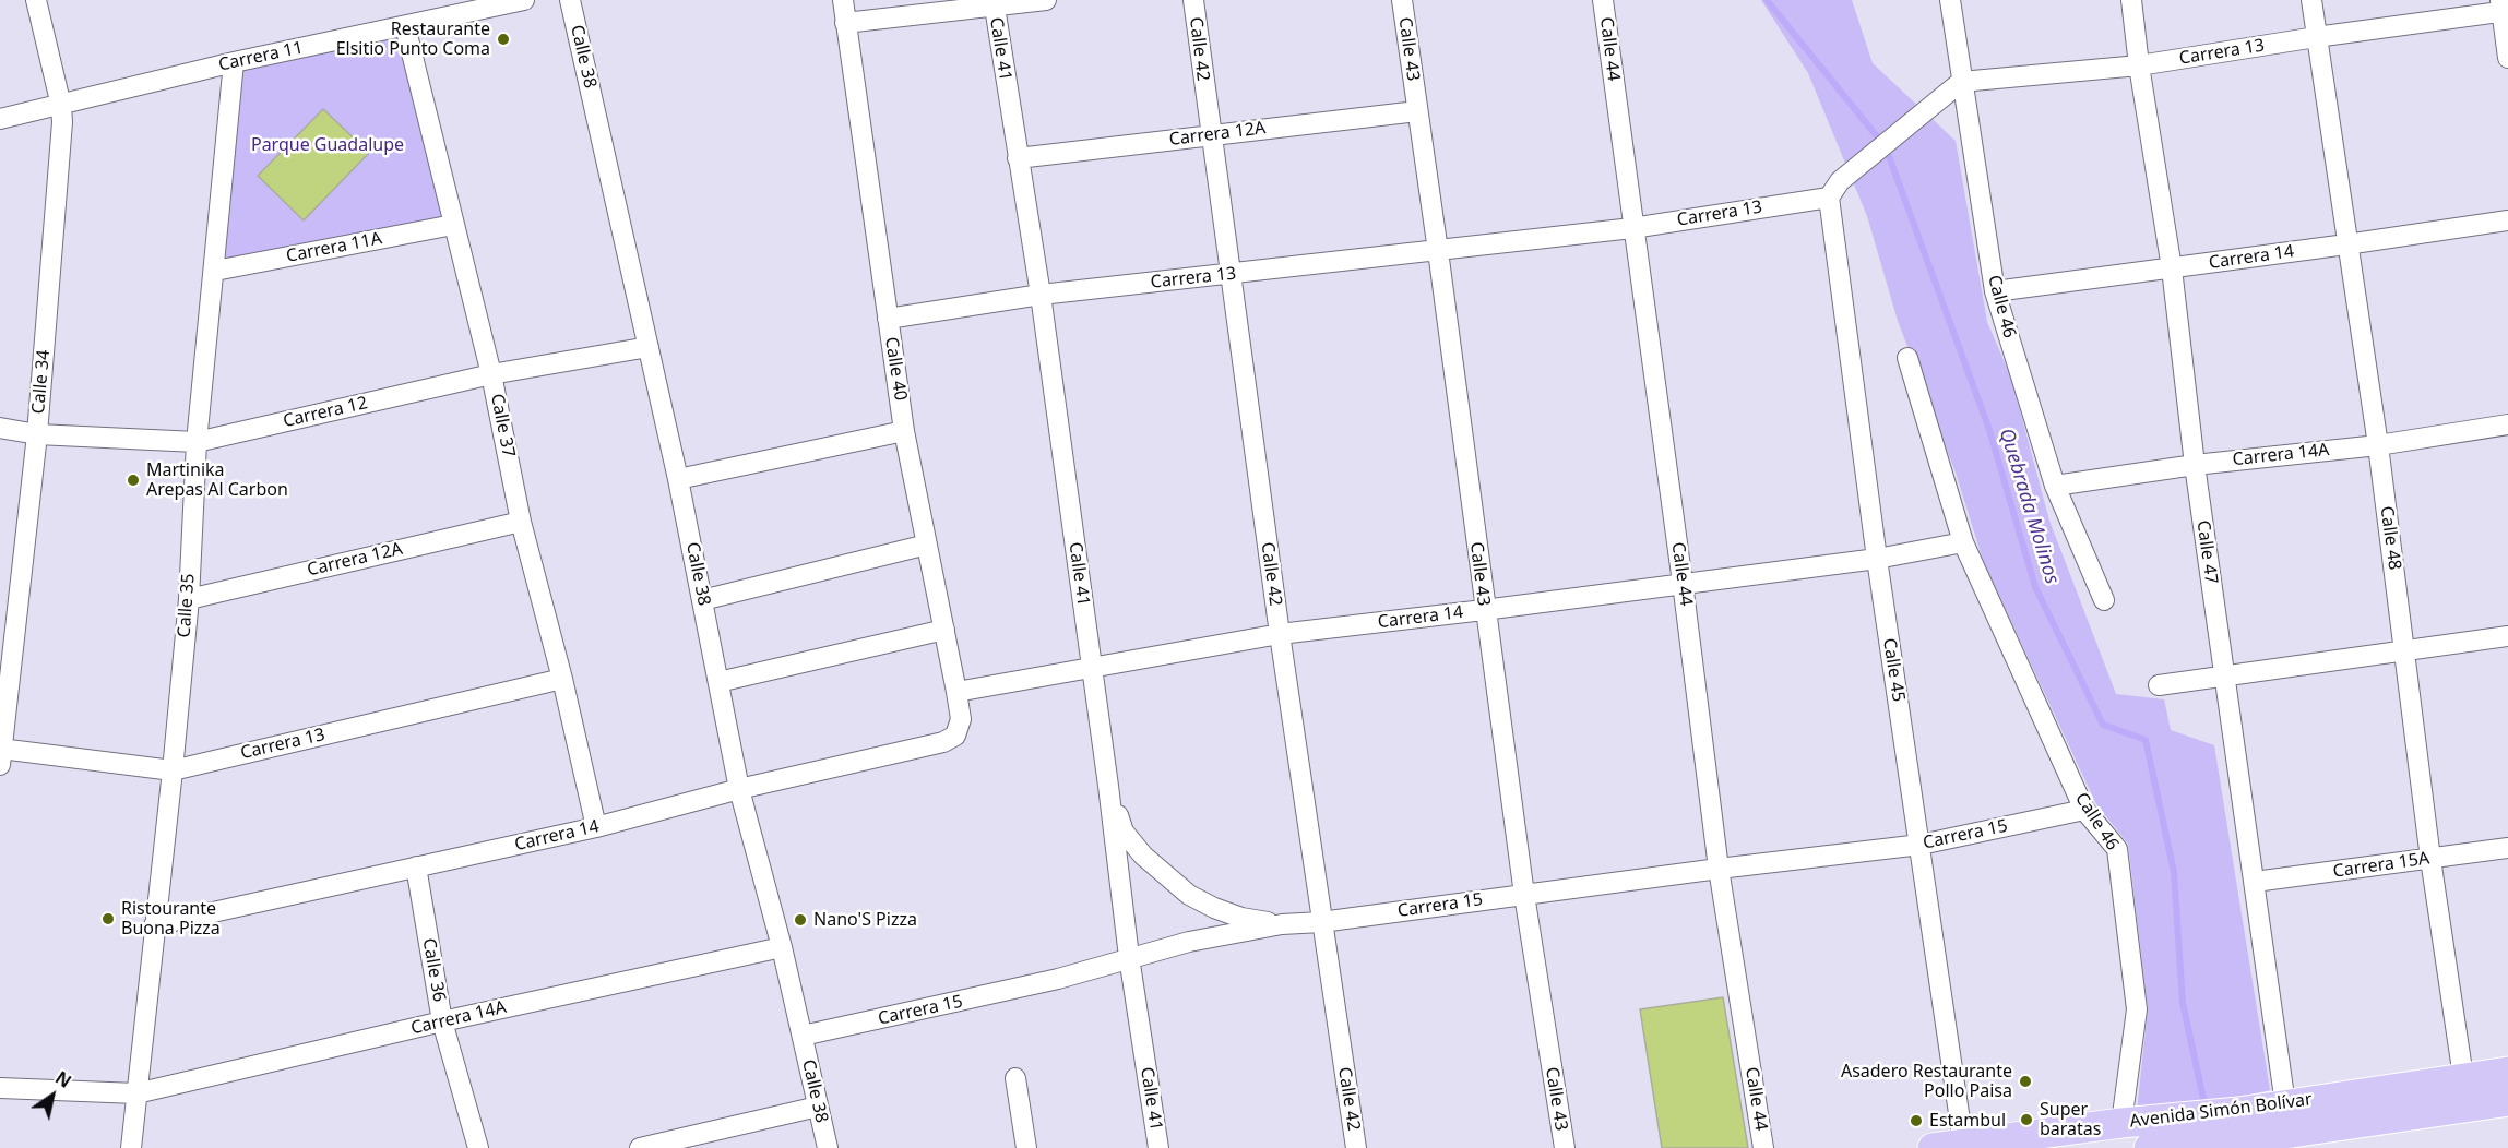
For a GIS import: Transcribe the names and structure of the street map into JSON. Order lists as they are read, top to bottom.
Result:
{
  "streets": {
    "main road": ["Avenida Simón Bolívar"],
    "street": [
      "Calle 41",
      "Calle 42",
      "Calle 43",
      "Calle 44",
      "Carrera 13",
      "Carrera 11",
      "Calle 38",
      "Carrera 12A",
      "Carrera 11A",
      "Carrera 14",
      "Calle 46",
      "Calle 40",
      "Calle 34",
      "Carrera 12",
      "Calle 37",
      "Carrera 14A",
      "Calle 48",
      "Calle 47",
      "Calle 35",
      "Calle 45",
      "Carrera 15",
      "Carrera 15A",
      "Calle 36"
    ]
  },
  "crossings": [
    ["Calle 41", "Carrera 13"],
    ["Calle 41", "Carrera 12A"],
    ["Calle 41", "Carrera 14"],
    ["Calle 41", "Carrera 15"],
    ["Calle 42", "Carrera 13"],
    ["Calle 42", "Carrera 12A"],
    ["Calle 42", "Carrera 14"],
    ["Calle 42", "Carrera 15"],
    ["Calle 43", "Carrera 13"],
    ["Calle 43", "Carrera 12A"],
    ["Calle 43", "Carrera 14"],
    ["Calle 43", "Carrera 15"],
    ["Calle 44", "Carrera 13"],
    ["Calle 44", "Carrera 14"],
    ["Calle 44", "Carrera 15"],
    ["Carrera 13", "Calle 46"],
    ["Carrera 13", "Calle 40"],
    ["Carrera 13", "Calle 34"],
    ["Carrera 13", "Calle 37"],
    ["Carrera 13", "Calle 48"],
    ["Carrera 13", "Calle 47"],
    ["Carrera 13", "Calle 35"],
    ["Carrera 13", "Calle 45"],
    ["Carrera 11", "Calle 34"],
    ["Carrera 11", "Calle 37"],
    ["Carrera 11", "Calle 35"],
    ["Calle 38", "Carrera 14"],
    ["Calle 38", "Carrera 12"],
    ["Calle 38", "Carrera 14A"],
    ["Calle 38", "Carrera 15"],
    ["Carrera 12A", "Calle 37"],
    ["Carrera 12A", "Calle 35"],
    ["Carrera 11A", "Calle 37"],
    ["Carrera 11A", "Calle 35"],
    ["Carrera 14", "Calle 46"],
    ["Carrera 14", "Calle 40"],
    ["Carrera 14", "Calle 37"],
    ["Carrera 14", "Calle 48"],
    ["Carrera 14", "Calle 47"],
    ["Carrera 14", "Calle 35"],
    ["Carrera 14", "Calle 45"],
    ["Carrera 14", "Calle 36"],
    ["Calle 46", "Carrera 14A"],
    ["Calle 46", "Carrera 15"],
    ["Calle 46", "Avenida Simón Bolívar"],
    ["Calle 34", "Carrera 12"],
    ["Carrera 12", "Calle 37"],
    ["Carrera 12", "Calle 35"],
    ["Carrera 14A", "Calle 48"],
    ["Carrera 14A", "Calle 47"],
    ["Carrera 14A", "Calle 35"],
    ["Carrera 14A", "Calle 36"],
    ["Calle 48", "Carrera 15A"],
    ["Calle 48", "Avenida Simón Bolívar"],
    ["Calle 47", "Carrera 15A"],
    ["Calle 47", "Avenida Simón Bolívar"],
    ["Calle 45", "Carrera 15"],
    ["Calle 45", "Avenida Simón Bolívar"]
  ],
  "water": ["Quebrada Molinos"],
  "parks": ["Parque Guadalupe"],
  "places": [
    "Restaurante Elsitio Punto Coma",
    "Martinika Arepas Al Carbon",
    "Ristourante Buona Pizza",
    "Nano'S Pizza",
    "Asadero Restaurante Pollo Paisa",
    "Super baratas",
    "Estambul"
  ],
  "north": "top right"
}
